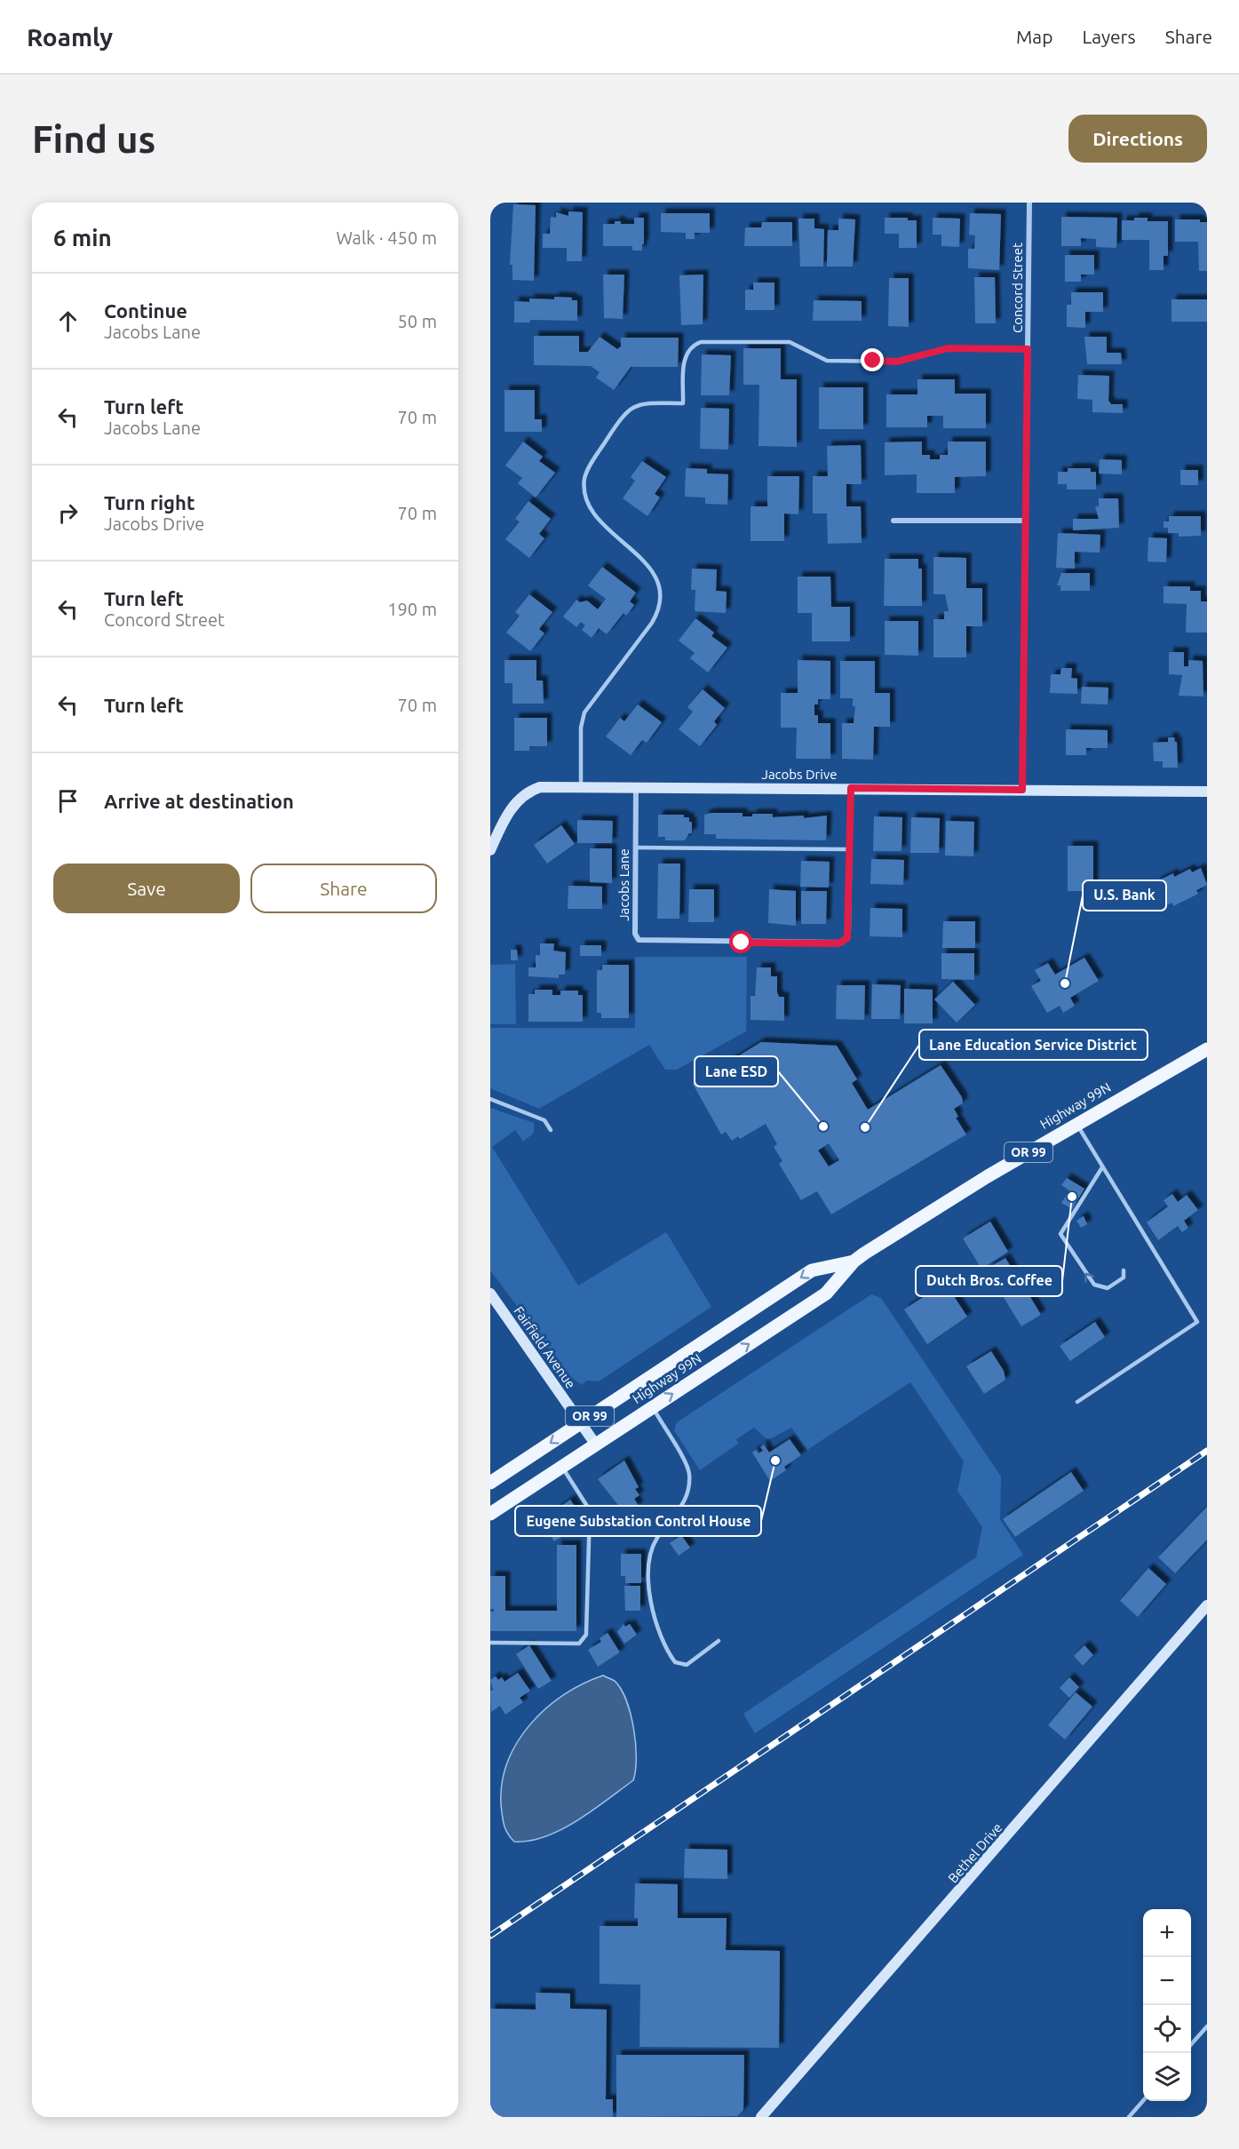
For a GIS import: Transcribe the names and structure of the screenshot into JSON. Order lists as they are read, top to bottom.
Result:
{
  "streets": {
    "main road": ["Highway 99N", "OR 99"],
    "street": [
      "Concord Street",
      "Jacobs Drive",
      "Jacobs Lane",
      "Fairfield Avenue",
      "Bethel Drive"
    ]
  },
  "crossings": [
    ["Concord Street", "Jacobs Drive"],
    ["Jacobs Drive", "Jacobs Lane"],
    ["Highway 99N", "Fairfield Avenue"]
  ],
  "places": [
    "U.S. Bank",
    "Lane ESD",
    "Lane Education Service District",
    "Dutch Bros. Coffee",
    "Eugene Substation Control House"
  ],
  "page": {
    "header": "Roamly",
    "nav": ["Map", "Layers", "Share"],
    "buttons": [
      "Directions",
      ["Save", "Share"]
    ],
    "title": "Find us",
    "heading": ["6 min", "Walk · 450 m"],
    "list": [
      ["Continue", "Jacobs Lane", "50 m"],
      ["Turn left", "Jacobs Lane", "70 m"],
      ["Turn right", "Jacobs Drive", "70 m"],
      ["Turn left", "Concord Street", "190 m"],
      ["Turn left", "70 m"],
      "Arrive at destination"
    ],
    "map_buttons": ["+", "−"]
  }
}
